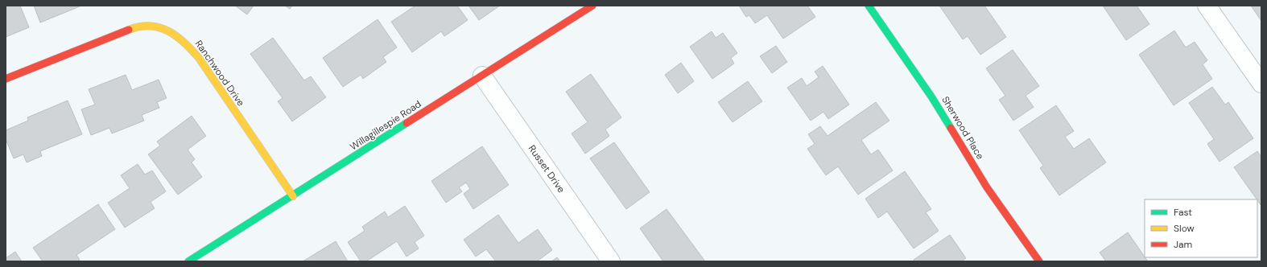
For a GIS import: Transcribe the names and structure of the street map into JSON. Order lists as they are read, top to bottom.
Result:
{
  "streets": {
    "street": [
      "Ranchwood Drive",
      "Willagillespie Road",
      "Sherwood Place",
      "Russet Drive"
    ]
  },
  "crossings": [
    ["Ranchwood Drive", "Willagillespie Road"],
    ["Willagillespie Road", "Russet Drive"]
  ],
  "legend": ["Fast", "Slow", "Jam"]
}
